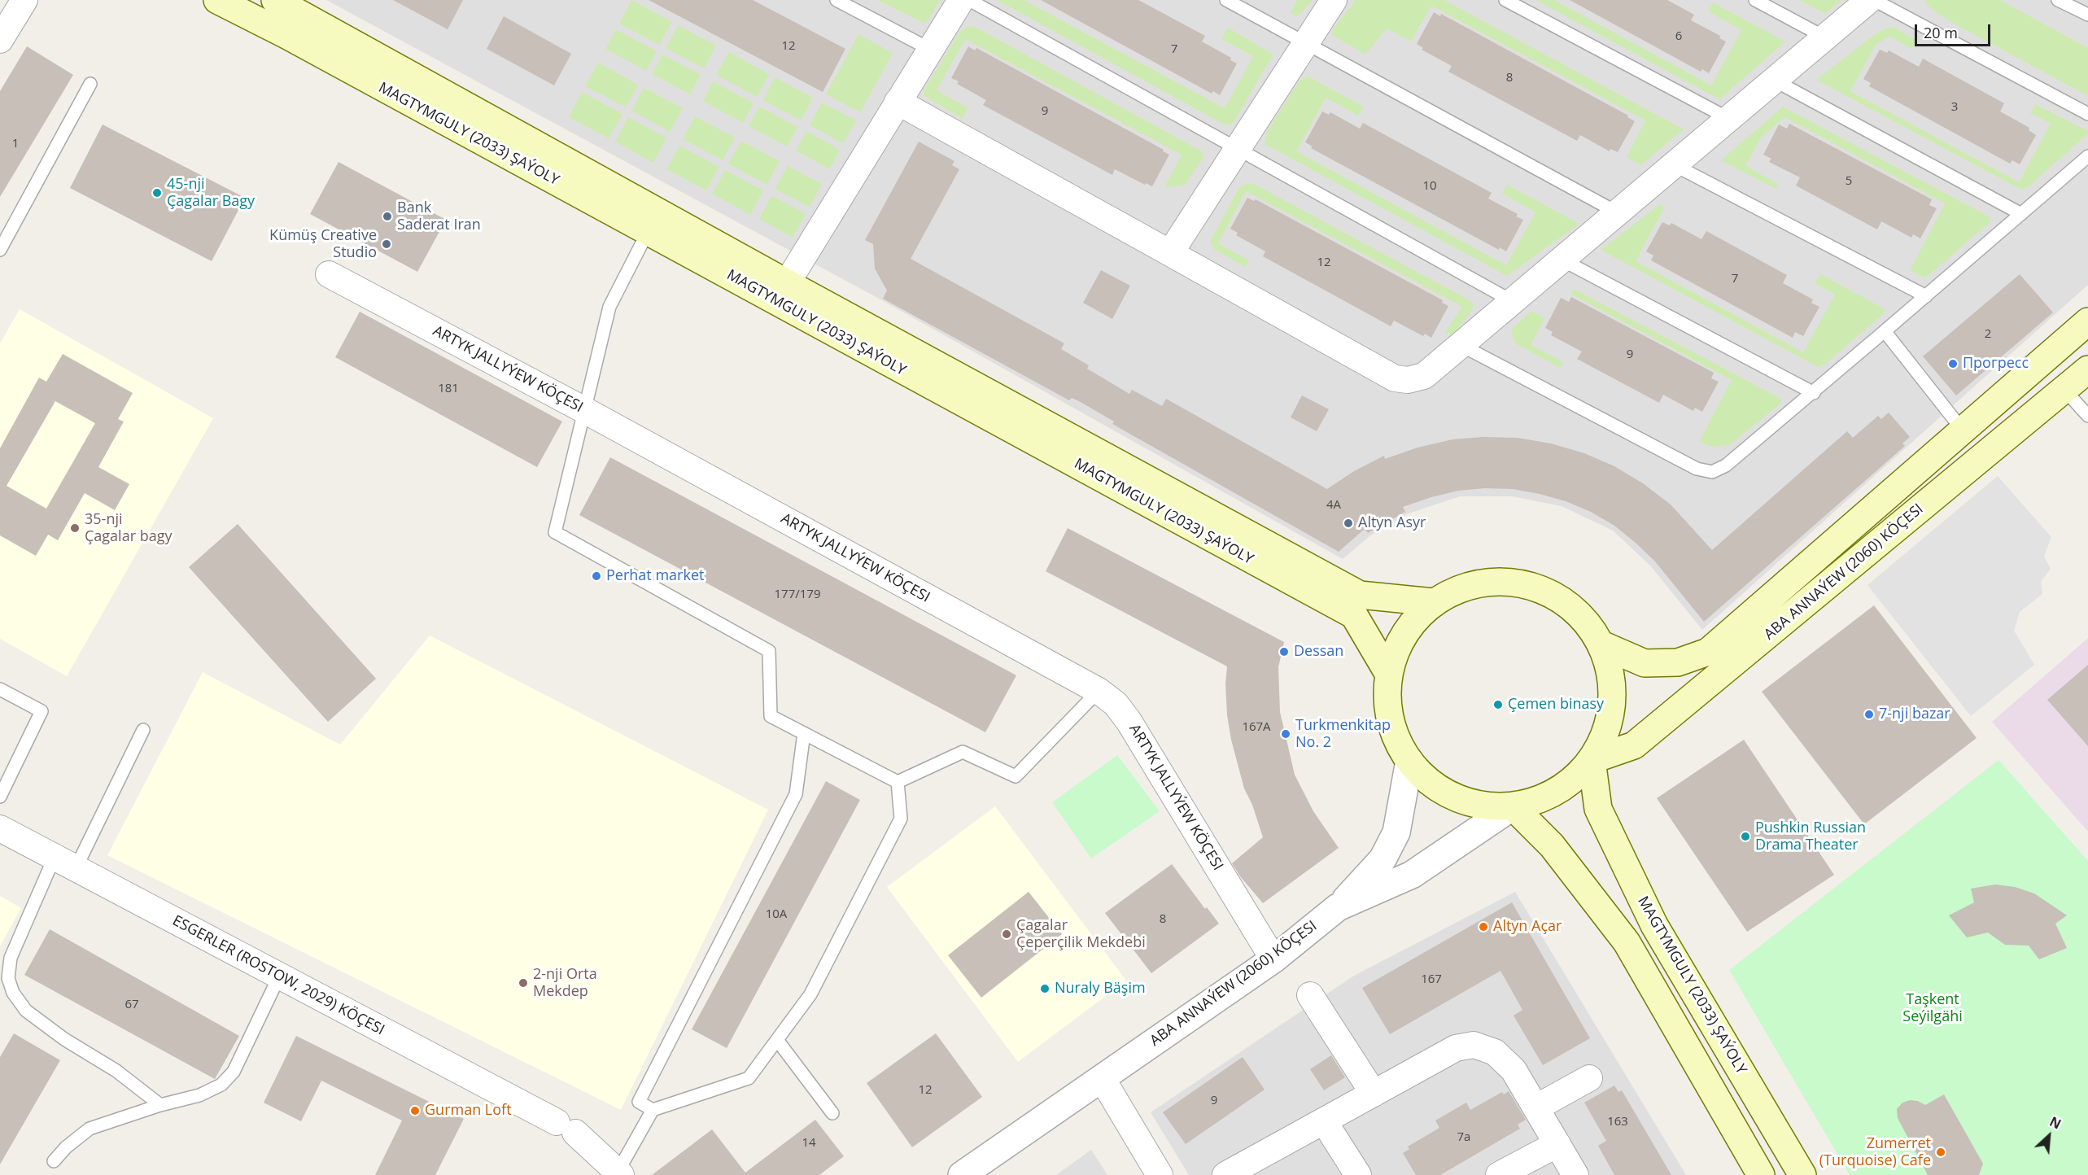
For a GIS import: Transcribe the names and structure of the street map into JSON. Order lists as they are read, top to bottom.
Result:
{
  "streets": {
    "main road": ["MAGTYMGULY (2033) ŞAÝOLY", "ABA ANNAÝEW (2060) KÖÇESI"],
    "street": ["ARTYK JALLYÝEW KÖÇESI", "ESGERLER (ROSTOW, 2029) KÖÇESI"]
  },
  "crossings": [
    ["MAGTYMGULY (2033) ŞAÝOLY", "ABA ANNAÝEW (2060) KÖÇESI"],
    ["ARTYK JALLYÝEW KÖÇESI", "ABA ANNAÝEW (2060) KÖÇESI"]
  ],
  "parks": ["Taşkent Seýilgähi"],
  "places": [
    "45-nji Çagalar Bagy",
    "Bank Saderat Iran",
    "Kümüş Creative Studio",
    "Прогресс",
    "Altyn Asyr",
    "35-nji Çagalar bagy",
    "Perhat market",
    "Dessan",
    "Çemen binasy",
    "7-nji bazar",
    "Turkmenkitap No. 2",
    "Pushkin Russian Drama Theater",
    "Altyn Açar",
    "Çagalar Çeperçilik Mekdebi",
    "2-nji Orta Mekdep",
    "Nuraly Bäşim",
    "Gurman Loft",
    "Zumerret (Turquoise) Cafe"
  ],
  "house_numbers": [
    "6",
    "12",
    "7",
    "8",
    "3",
    "9",
    "1",
    "5",
    "10",
    "12",
    "7",
    "2",
    "9",
    "181",
    "4A",
    "177/179",
    "167A",
    "10А",
    "8",
    "167",
    "67",
    "12",
    "9",
    "163",
    "7a",
    "14"
  ],
  "scale_bar": "20 m",
  "north": "top right"
}
